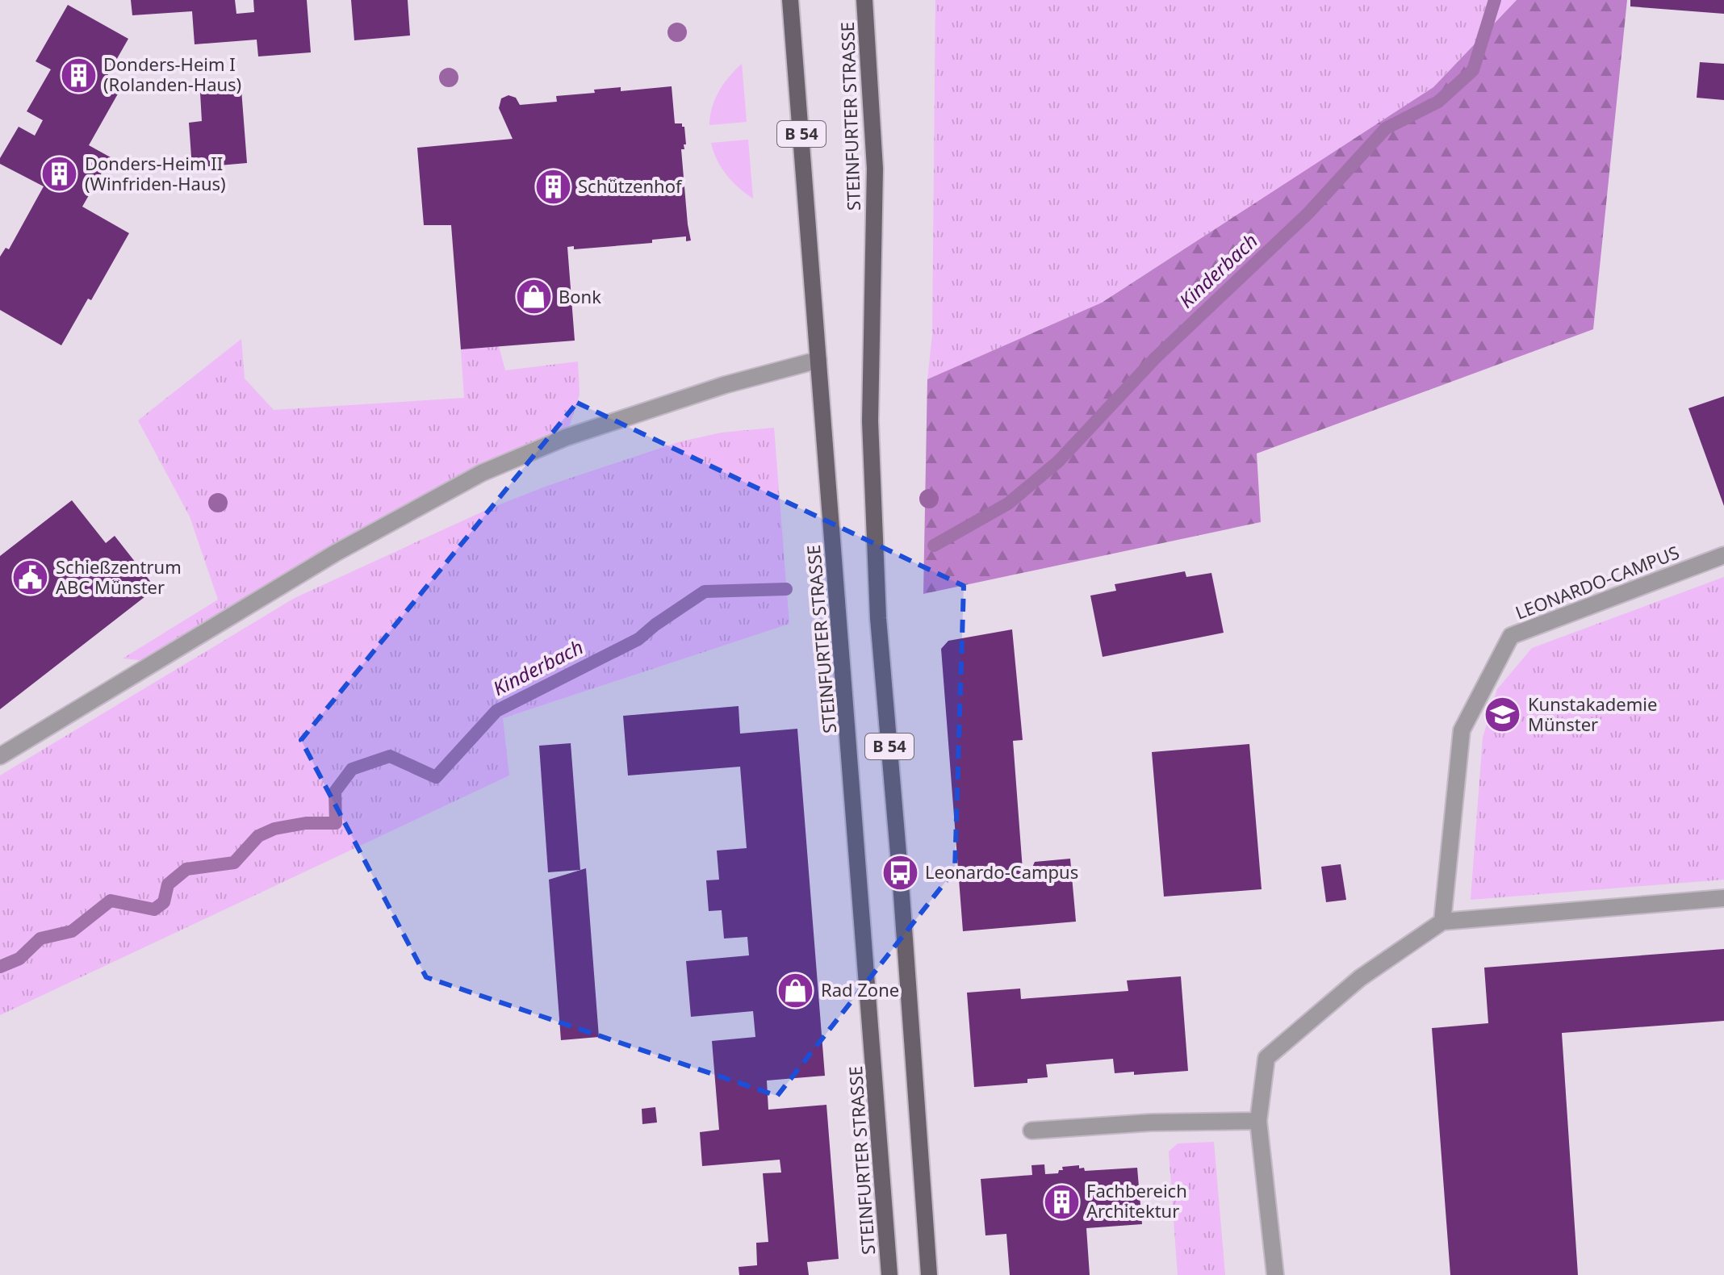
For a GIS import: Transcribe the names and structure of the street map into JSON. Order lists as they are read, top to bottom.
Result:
{
  "streets": {
    "main road": ["STEINFURTER STRASSE", "B 54"],
    "street": ["LEONARDO-CAMPUS"]
  },
  "water": ["Kinderbach"],
  "places": {
    "building": [
      "Donders-Heim I (Rolanden-Haus)",
      "Donders-Heim II (Winfriden-Haus)",
      "Schützenhof",
      "Fachbereich Architektur"
    ],
    "shop": ["Bonk", "Rad Zone"],
    "public building": ["Schießzentrum ABC Münster"],
    "school or university": ["Kunstakademie Münster"],
    "bus stop": ["Leonardo-Campus"]
  }
}
